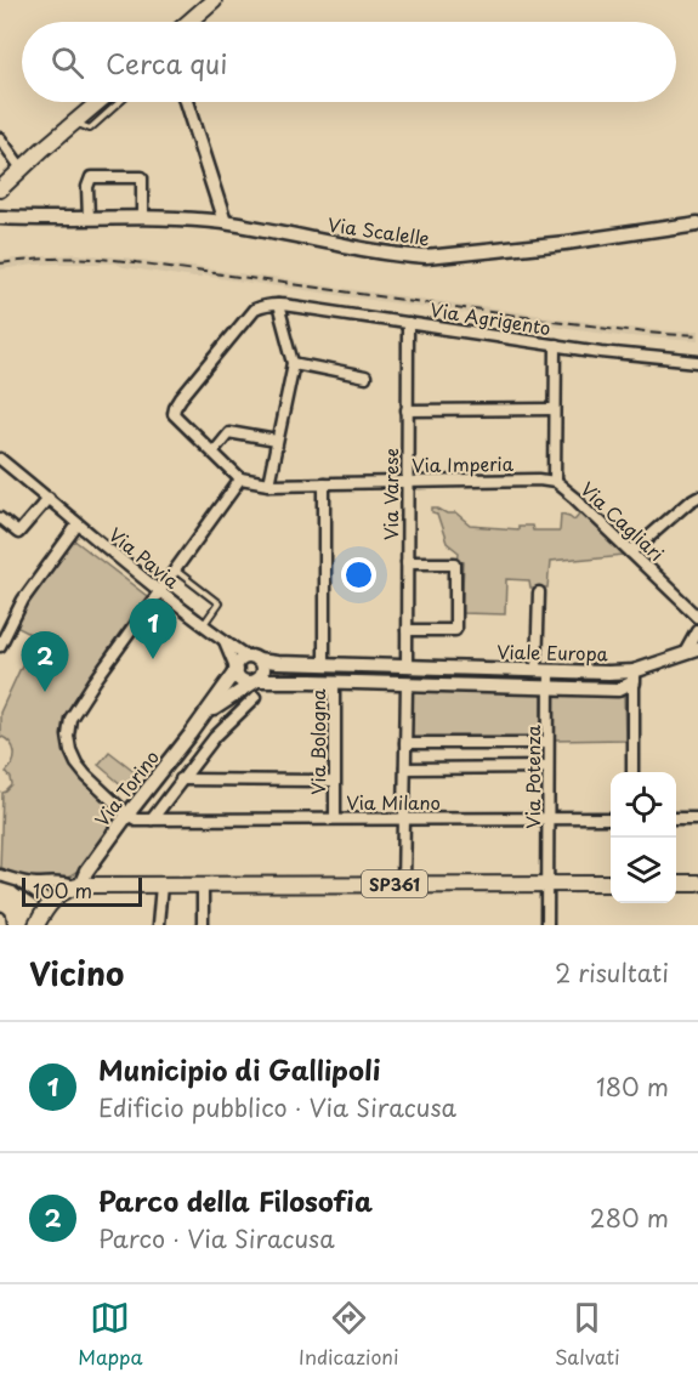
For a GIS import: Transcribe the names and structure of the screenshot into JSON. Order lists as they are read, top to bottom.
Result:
{
  "streets": {
    "main road": ["SP361"],
    "street": [
      "Via Scalelle",
      "Via Agrigento",
      "Via Imperia",
      "Via Varese",
      "Via Cagliari",
      "Via Pavia",
      "Viale Europa",
      "Via Bologna",
      "Via Potenza",
      "Via Torino",
      "Via Milano"
    ]
  },
  "crossings": [
    ["Via Agrigento", "Via Varese"],
    ["Via Imperia", "Via Varese"],
    ["Via Imperia", "Via Cagliari"],
    ["Via Varese", "Viale Europa"],
    ["Via Pavia", "Viale Europa"],
    ["Via Pavia", "Via Torino"],
    ["Viale Europa", "Via Bologna"],
    ["Viale Europa", "Via Potenza"],
    ["Viale Europa", "Via Torino"],
    ["Via Bologna", "Via Milano"],
    ["Via Potenza", "Via Milano"],
    ["Via Potenza", "SP361"],
    ["Via Torino", "Via Milano"],
    ["Via Torino", "SP361"]
  ],
  "scale_bar": "100 m",
  "page": {
    "search": "Cerca qui",
    "pins": ["1", "2"],
    "scale": "100 m",
    "heading": ["Vicino", "2 risultati"],
    "list": [
      {
        "mark": "1",
        "name": "Municipio di Gallipoli",
        "note": "Edificio pubblico · Via Siracusa",
        "value": "180 m"
      },
      {
        "mark": "2",
        "name": "Parco della Filosofia",
        "note": "Parco · Via Siracusa",
        "value": "280 m"
      }
    ],
    "nav": ["Mappa", "Indicazioni", "Salvati"]
  }
}
